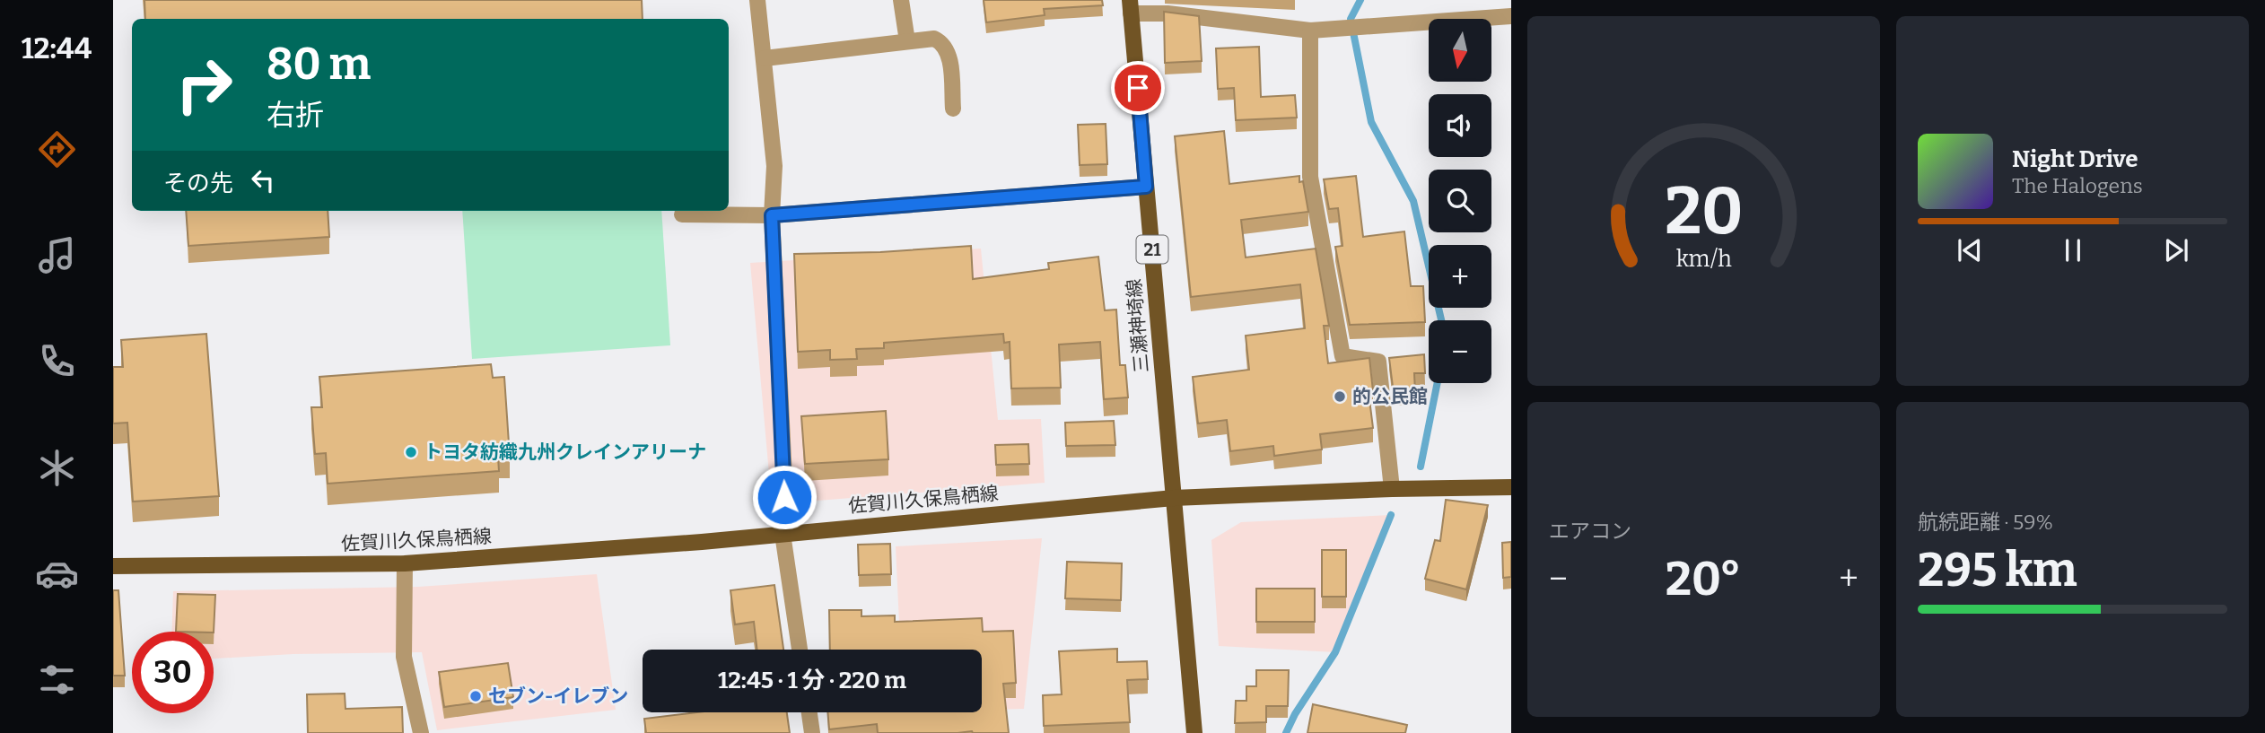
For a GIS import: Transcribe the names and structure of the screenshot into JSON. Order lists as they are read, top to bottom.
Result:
{
  "streets": {
    "main road": ["21", "三瀬神埼線", "佐賀川久保鳥栖線"]
  },
  "crossings": [
    ["21", "三瀬神埼線"],
    ["21", "佐賀川久保鳥栖線"],
    ["三瀬神埼線", "佐賀川久保鳥栖線"]
  ],
  "places": ["的公民館", "トヨタ紡織九州クレインアリーナ", "セブン-イレブン"],
  "north": "bottom",
  "page": {
    "tabs": "12:44",
    "map_buttons": ["+", "−"],
    "turn": ["80 m", "右折"],
    "song": ["Night Drive", "The Halogens"],
    "then": "その先",
    "tile": [
      "エアコン",
      ["航続距離 · 59%", "295 km"]
    ],
    "heat": ["−", "20°", "+"],
    "limit": "30",
    "trip": "12:45 · 1 分 · 220 m",
    "gauge": ["20", "km/h"]
  }
}
